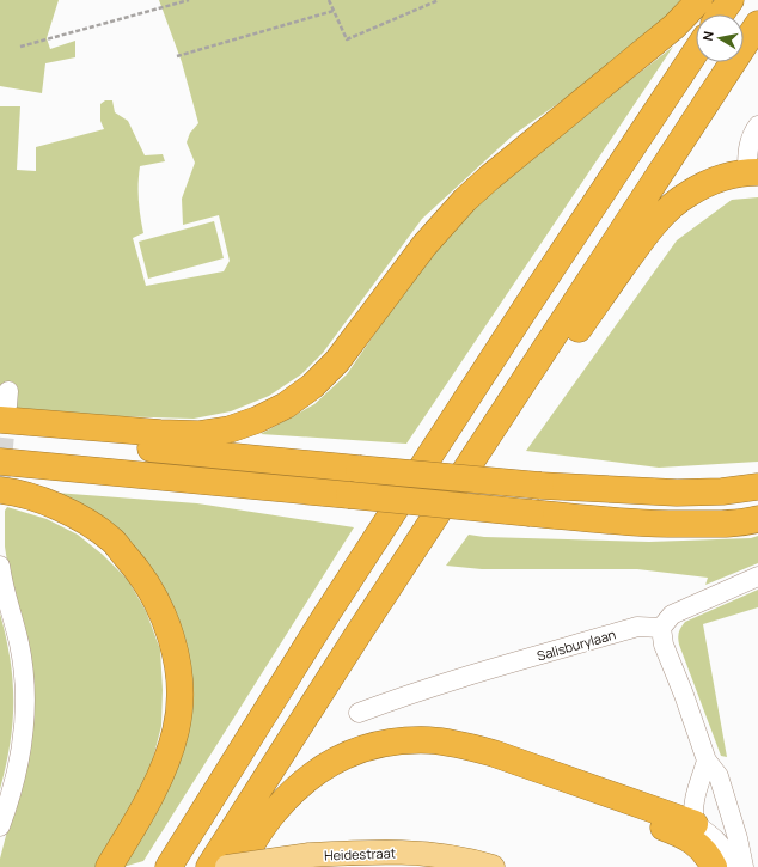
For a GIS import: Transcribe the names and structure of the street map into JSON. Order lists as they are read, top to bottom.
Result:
{
  "streets": {
    "main road": ["Heidestraat"],
    "street": ["Salisburylaan"]
  },
  "north": "left"
}
